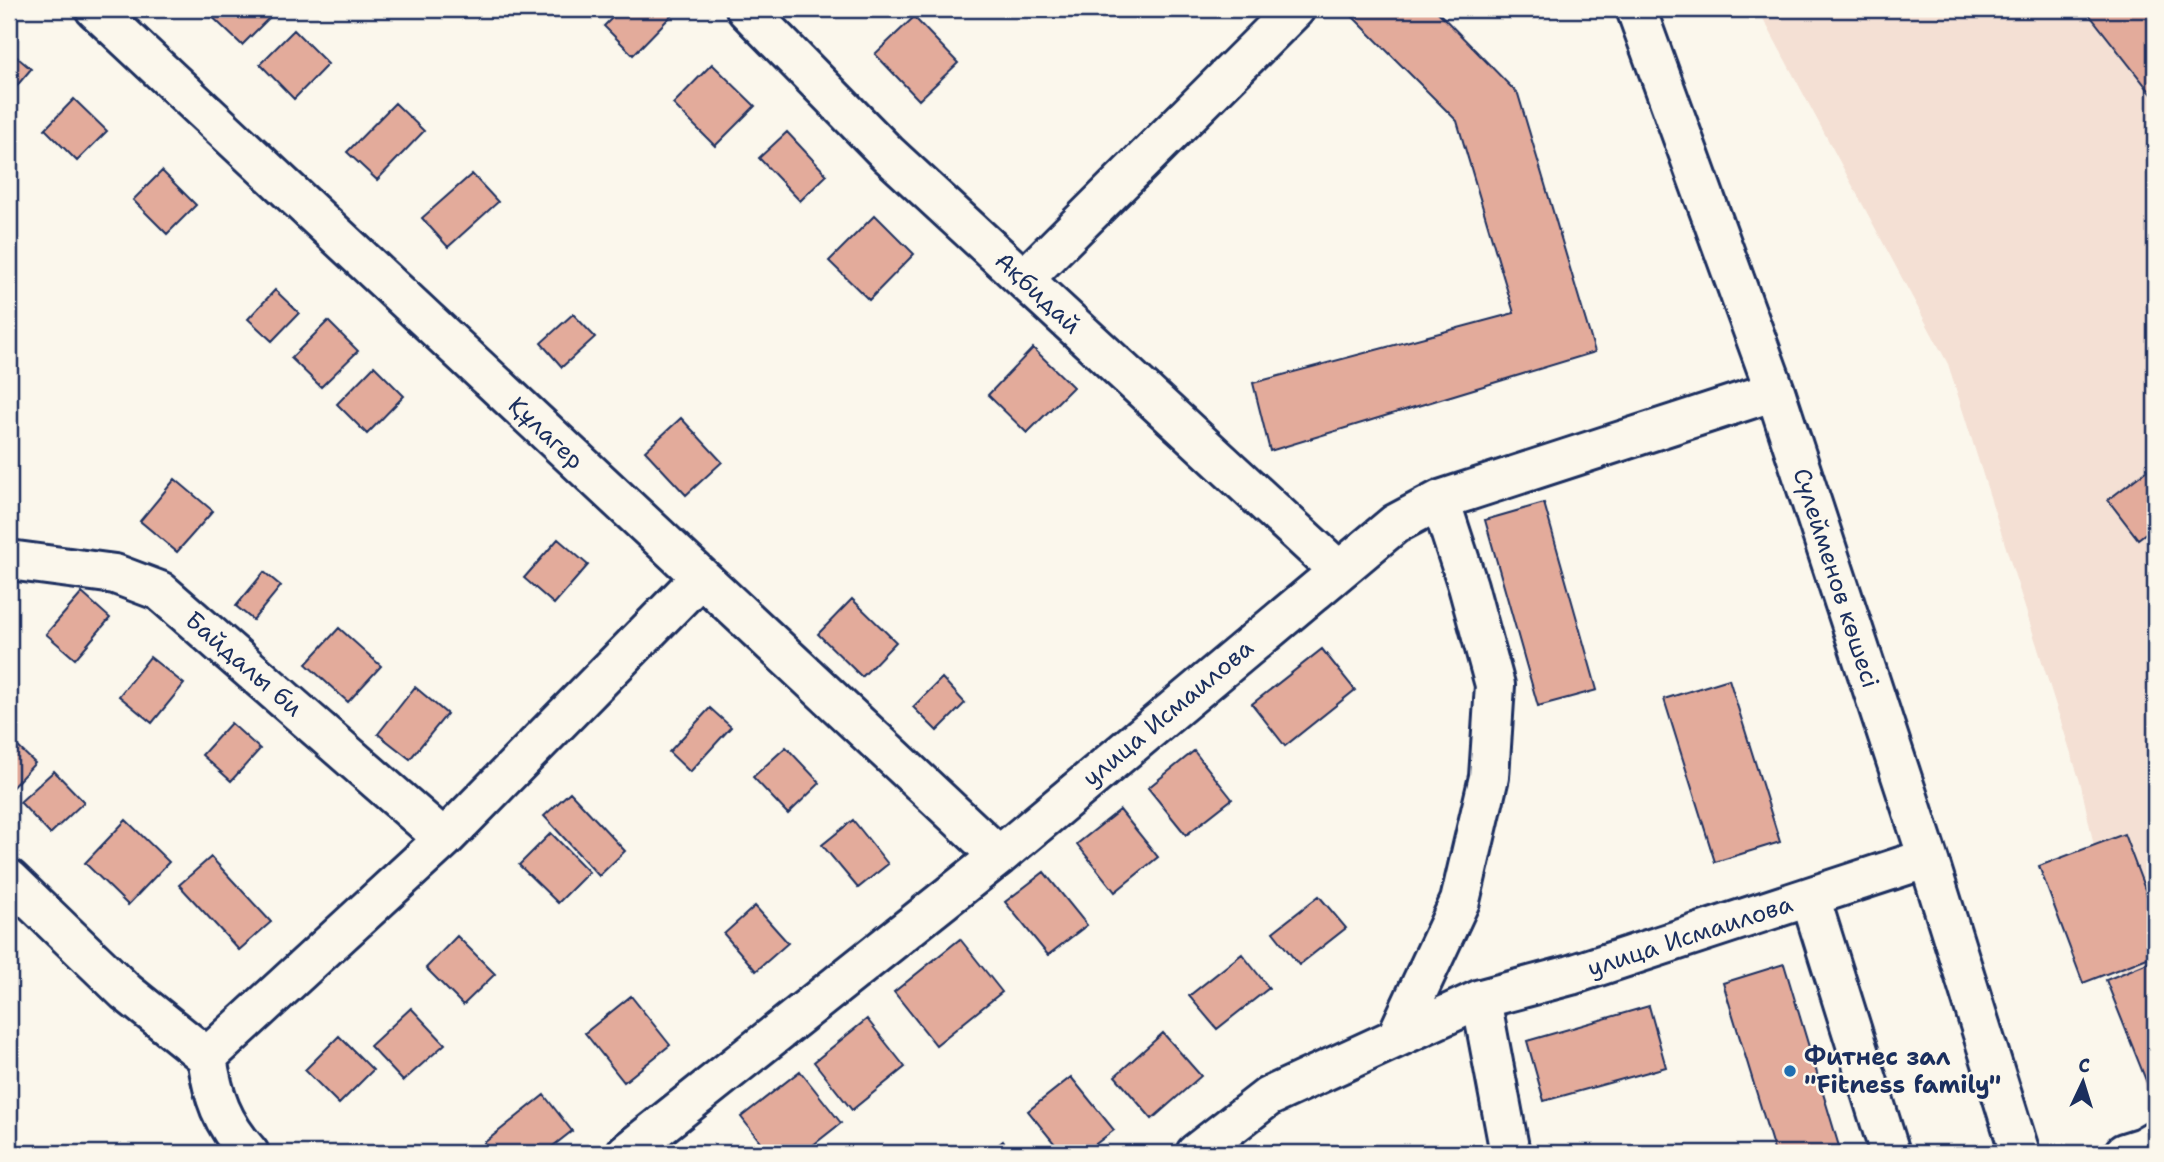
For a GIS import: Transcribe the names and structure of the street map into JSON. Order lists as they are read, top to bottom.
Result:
{
  "streets": {
    "street": [
      "Ақбидай",
      "Құлагер",
      "Сүлейменов көшесі",
      "Байдалы би",
      "улица Исмаилова"
    ]
  },
  "crossings": [
    ["Ақбидай", "улица Исмаилова"],
    ["Құлагер", "улица Исмаилова"],
    ["Сүлейменов көшесі", "улица Исмаилова"]
  ],
  "places": ["Фитнес зал \"Fitness family\""],
  "north": "top"
}
